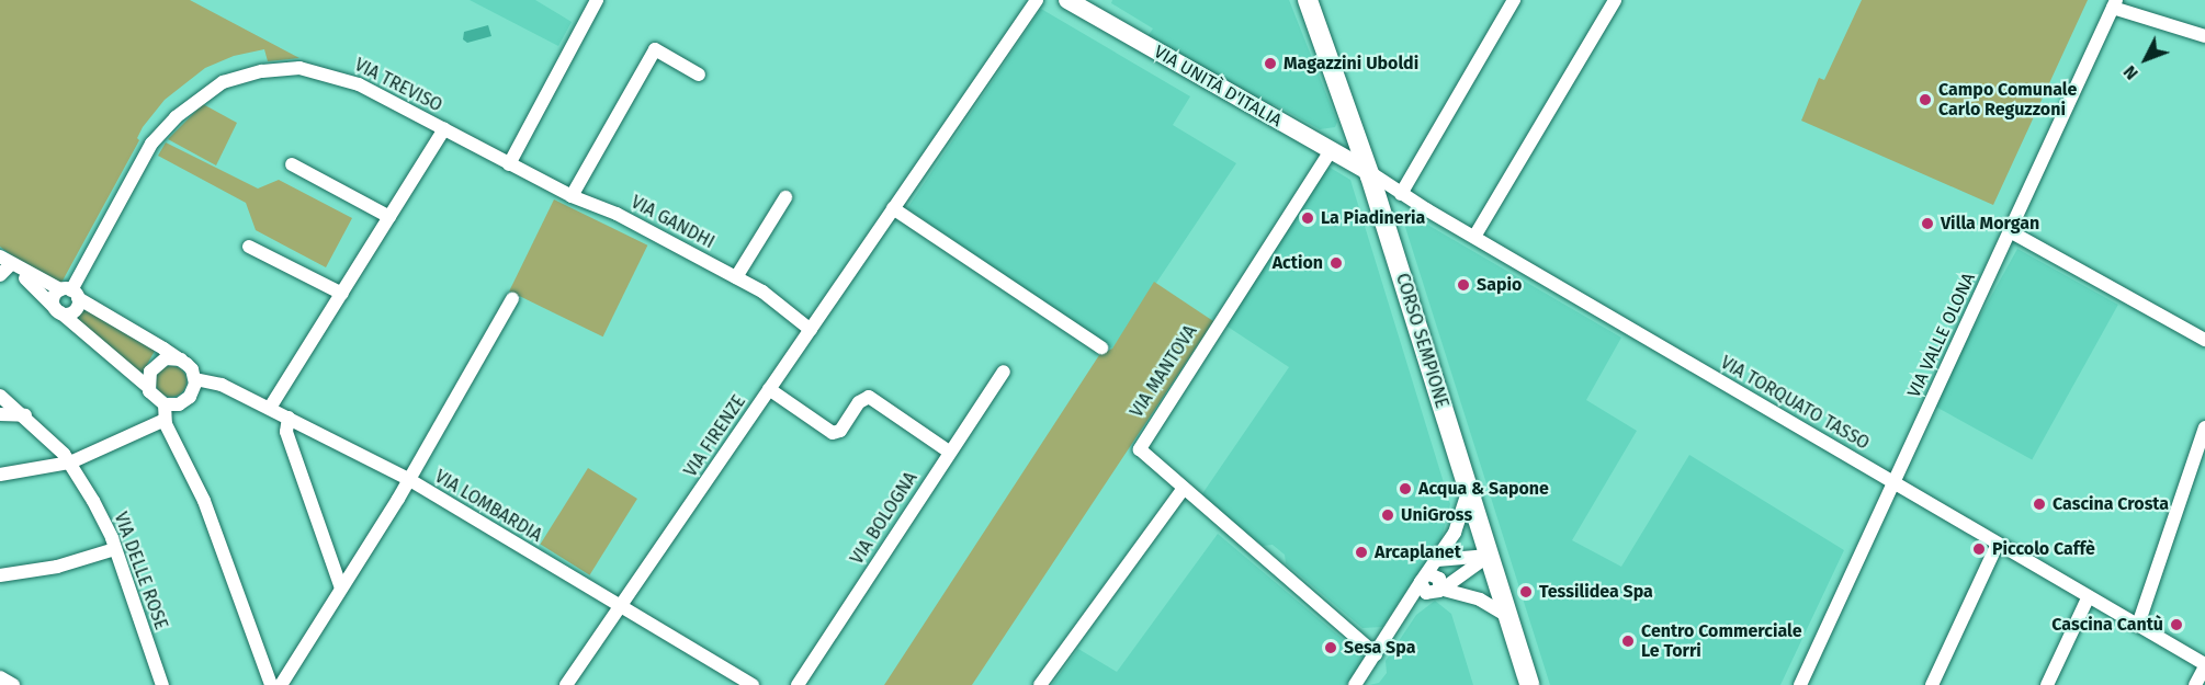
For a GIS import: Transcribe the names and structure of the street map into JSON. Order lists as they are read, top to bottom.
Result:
{
  "streets": {
    "main road": ["CORSO SEMPIONE"],
    "street": [
      "VIA TREVISO",
      "VIA UNITÀ D'ITALIA",
      "VIA GANDHI",
      "VIA VALLE OLONA",
      "VIA MANTOVA",
      "VIA TORQUATO TASSO",
      "VIA FIRENZE",
      "VIA LOMBARDIA",
      "VIA BOLOGNA",
      "VIA DELLE ROSE"
    ]
  },
  "crossings": [
    ["VIA TREVISO", "VIA GANDHI"],
    ["VIA UNITÀ D'ITALIA", "CORSO SEMPIONE"],
    ["VIA UNITÀ D'ITALIA", "VIA MANTOVA"],
    ["VIA UNITÀ D'ITALIA", "VIA TORQUATO TASSO"],
    ["VIA GANDHI", "VIA FIRENZE"],
    ["VIA VALLE OLONA", "VIA TORQUATO TASSO"],
    ["CORSO SEMPIONE", "VIA TORQUATO TASSO"],
    ["VIA FIRENZE", "VIA LOMBARDIA"]
  ],
  "places": [
    "Magazzini Uboldi",
    "Campo Comunale Carlo Reguzzoni",
    "La Piadineria",
    "Villa Morgan",
    "Action",
    "Sapio",
    "Acqua & Sapone",
    "Cascina Crosta",
    "UniGross",
    "Piccolo Caffè",
    "Arcaplanet",
    "Tessilidea Spa",
    "Cascina Cantù",
    "Centro Commerciale Le Torri",
    "Sesa Spa"
  ],
  "north": "bottom left"
}
